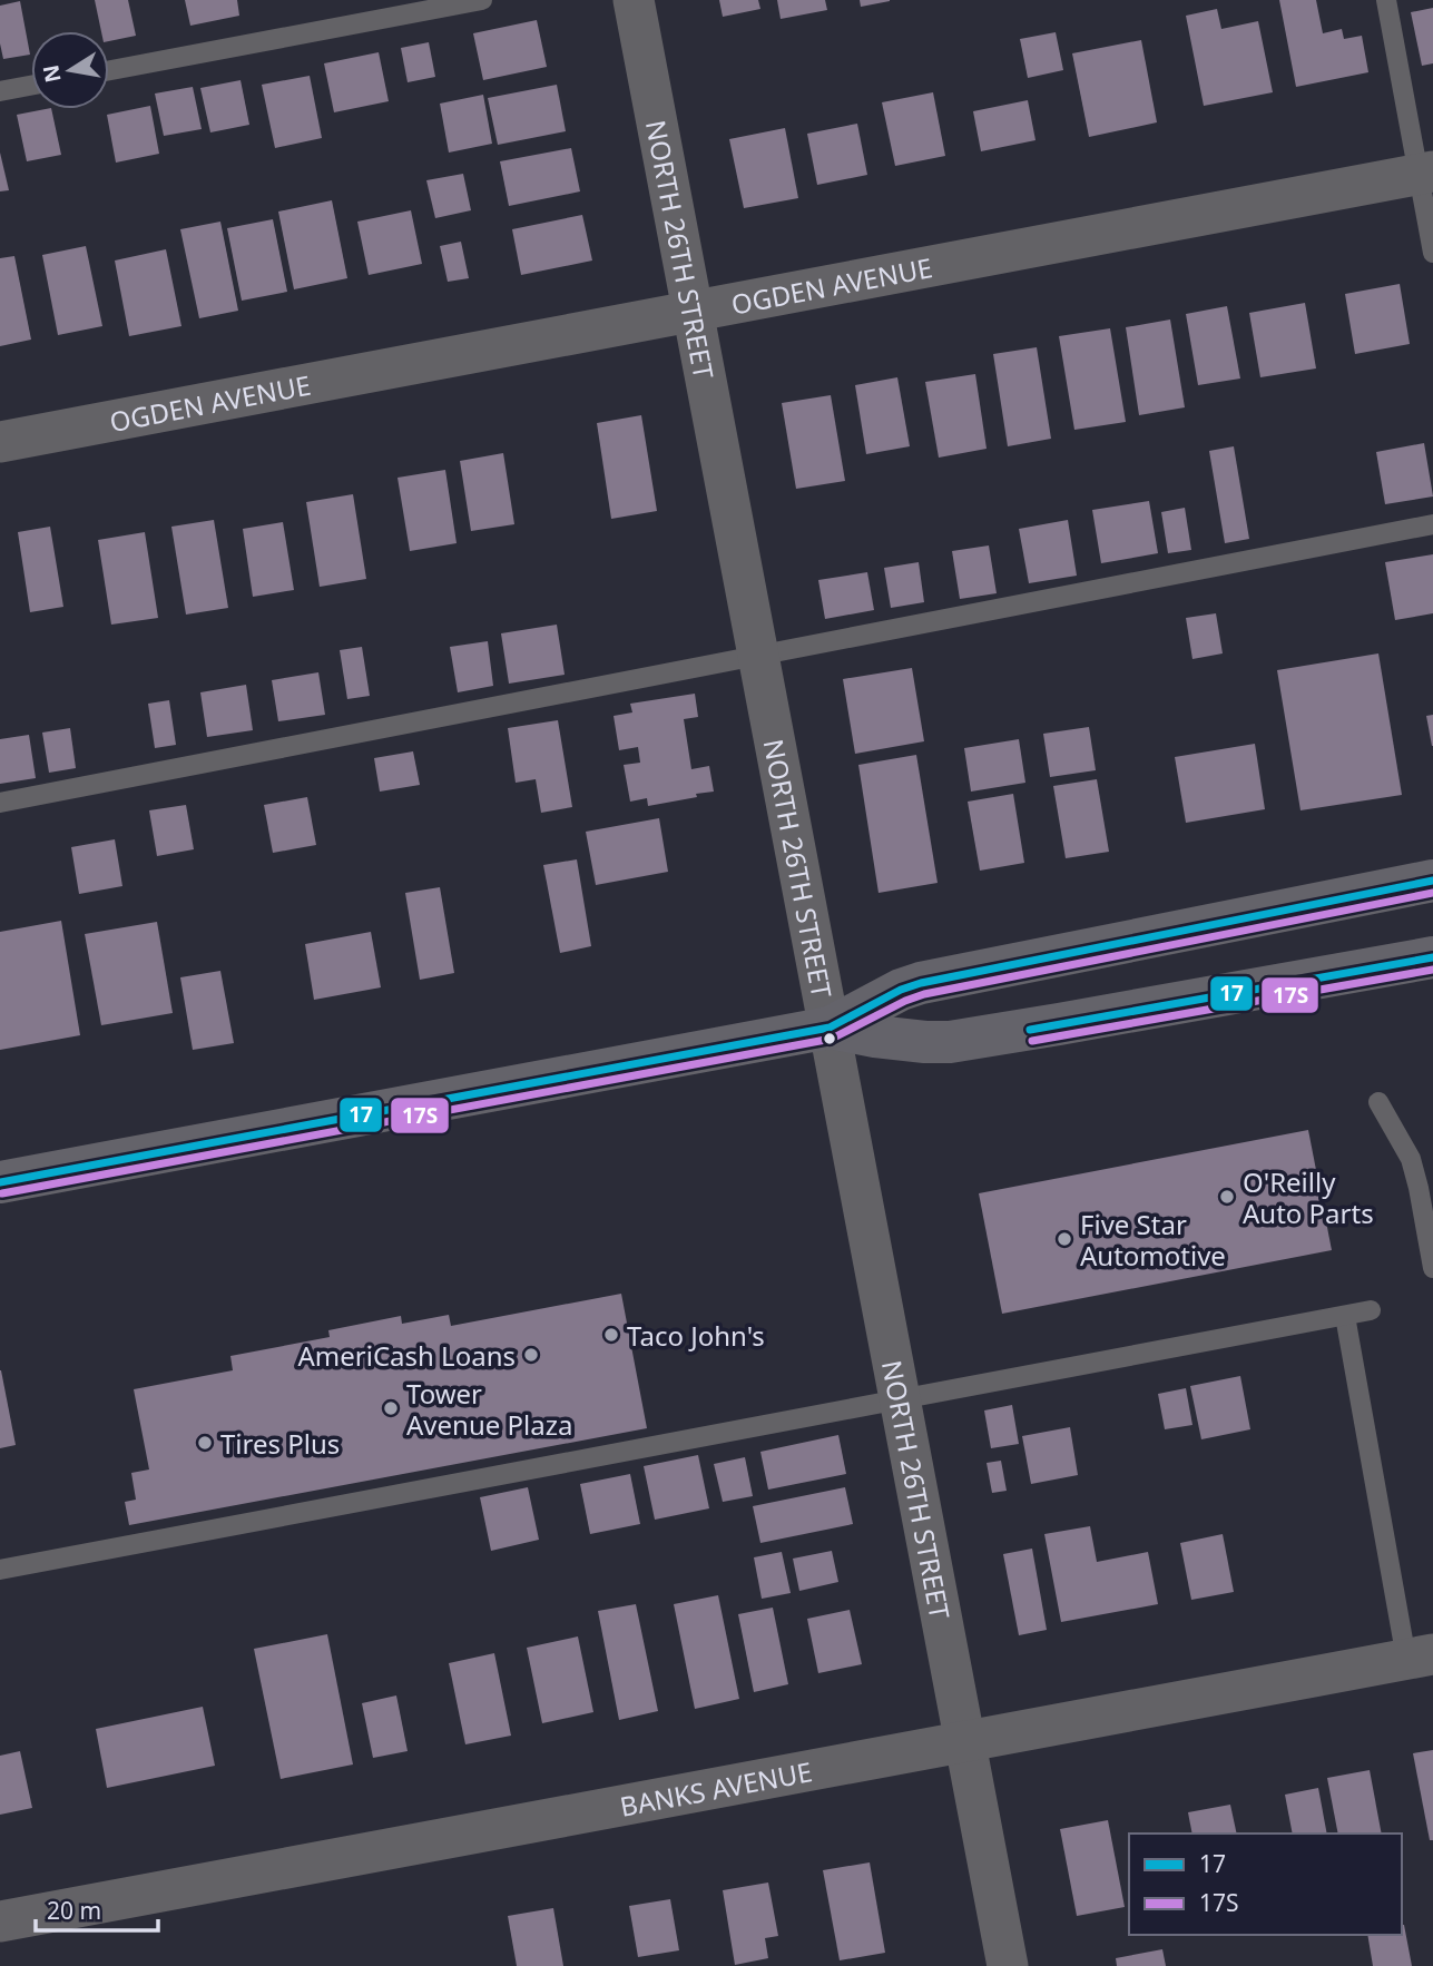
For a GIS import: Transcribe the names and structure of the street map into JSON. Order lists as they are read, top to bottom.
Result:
{
  "streets": {
    "street": ["NORTH 26TH STREET", "OGDEN AVENUE", "BANKS AVENUE"]
  },
  "crossings": [
    ["NORTH 26TH STREET", "OGDEN AVENUE"],
    ["NORTH 26TH STREET", "BANKS AVENUE"]
  ],
  "places": [
    "O'Reilly Auto Parts",
    "Five Star Automotive",
    "Taco John's",
    "AmeriCash Loans",
    "Tower Avenue Plaza",
    "Tires Plus"
  ],
  "lines": ["transit line 17", "transit line 17S"],
  "legend": ["17", "17S"],
  "scale_bar": "20 m",
  "north": "left"
}
